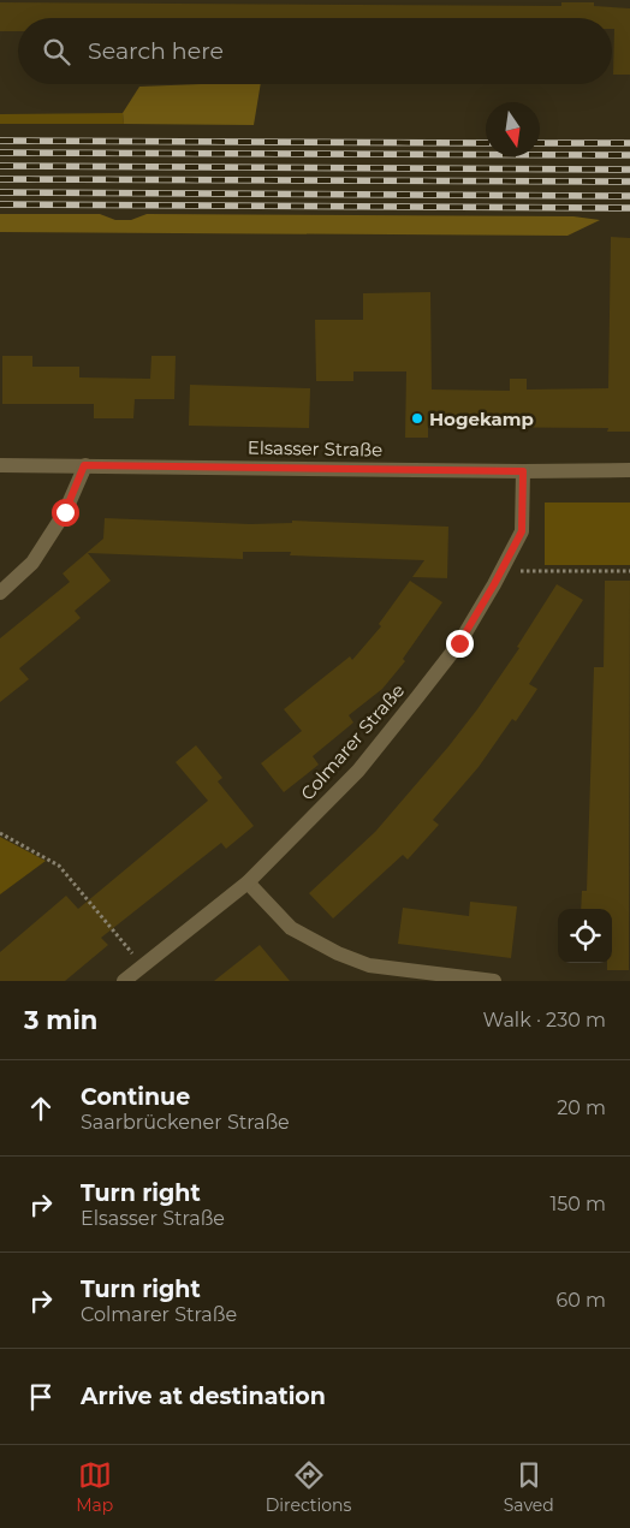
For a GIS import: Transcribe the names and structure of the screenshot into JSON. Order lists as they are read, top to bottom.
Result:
{
  "streets": {
    "street": ["Elsasser Straße", "Colmarer Straße"]
  },
  "crossings": [
    ["Elsasser Straße", "Colmarer Straße"]
  ],
  "places": ["Hogekamp"],
  "north": "bottom",
  "page": {
    "search": "Search here",
    "heading": ["3 min", "Walk · 230 m"],
    "list": [
      ["Continue", "Saarbrückener Straße", "20 m"],
      ["Turn right", "Elsasser Straße", "150 m"],
      ["Turn right", "Colmarer Straße", "60 m"],
      "Arrive at destination"
    ],
    "nav": ["Map", "Directions", "Saved"]
  }
}
